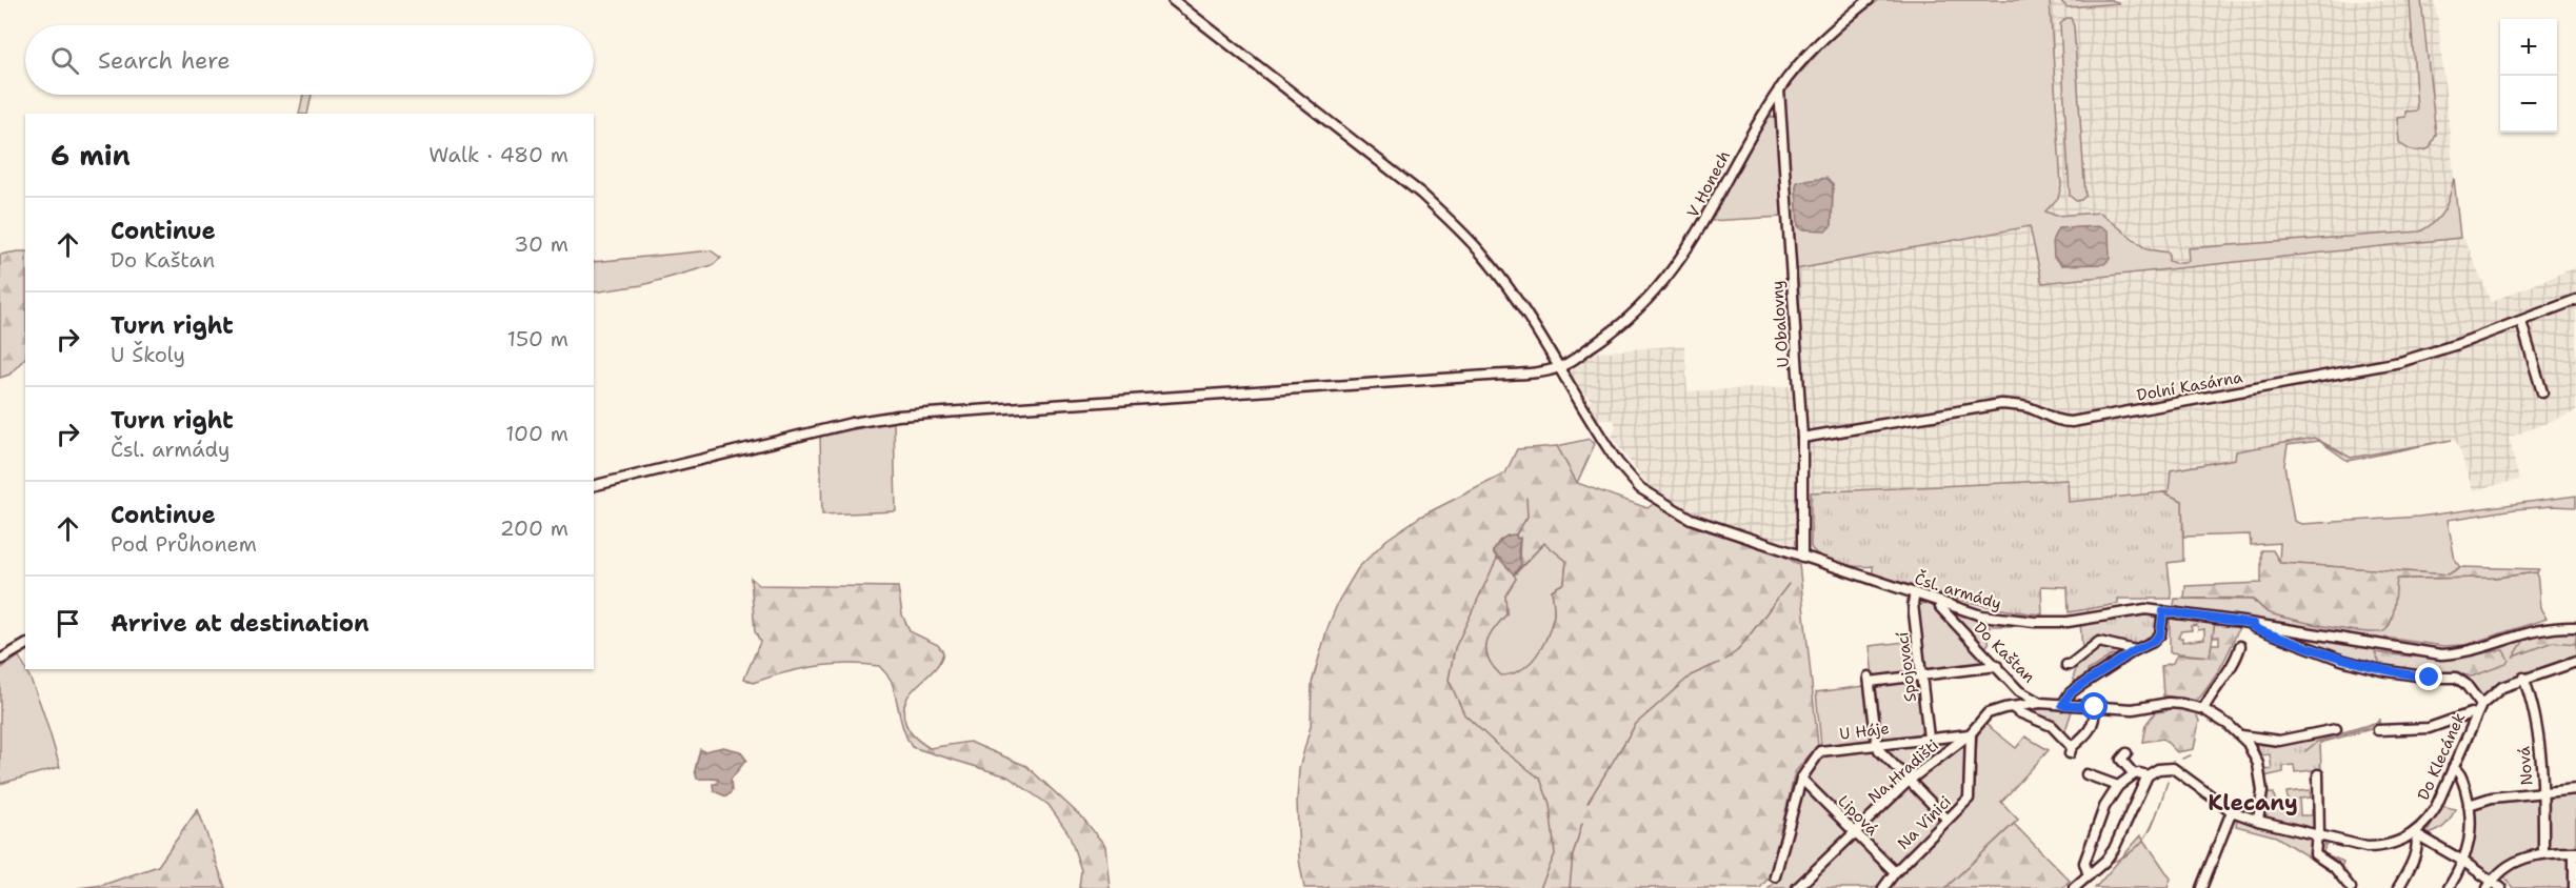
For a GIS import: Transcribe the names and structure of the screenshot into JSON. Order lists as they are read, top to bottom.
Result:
{
  "streets": {
    "street": [
      "V Honech",
      "U Obalovny",
      "Dolní Kasárna",
      "Čsl. armády",
      "Do Kaštan",
      "Spojovací",
      "U Háje",
      "Do Klecánek",
      "Nová",
      "Na Hradišti",
      "Lipová",
      "Na Vinici"
    ]
  },
  "crossings": [
    ["V Honech", "U Obalovny"],
    ["V Honech", "Čsl. armády"],
    ["U Obalovny", "Dolní Kasárna"],
    ["U Obalovny", "Čsl. armády"],
    ["Čsl. armády", "Do Kaštan"],
    ["Čsl. armády", "Spojovací"],
    ["Do Kaštan", "Na Hradišti"],
    ["Spojovací", "U Háje"],
    ["U Háje", "Na Hradišti"],
    ["U Háje", "Lipová"],
    ["U Háje", "Na Vinici"],
    ["Do Klecánek", "Nová"],
    ["Na Hradišti", "Lipová"],
    ["Na Hradišti", "Na Vinici"],
    ["Lipová", "Na Vinici"]
  ],
  "districts": ["Klecany"],
  "page": {
    "map_buttons": ["+", "−"],
    "search": "Search here",
    "heading": ["6 min", "Walk · 480 m"],
    "list": [
      ["Continue", "Do Kaštan", "30 m"],
      ["Turn right", "U Školy", "150 m"],
      ["Turn right", "Čsl. armády", "100 m"],
      ["Continue", "Pod Průhonem", "200 m"],
      "Arrive at destination"
    ]
  }
}
